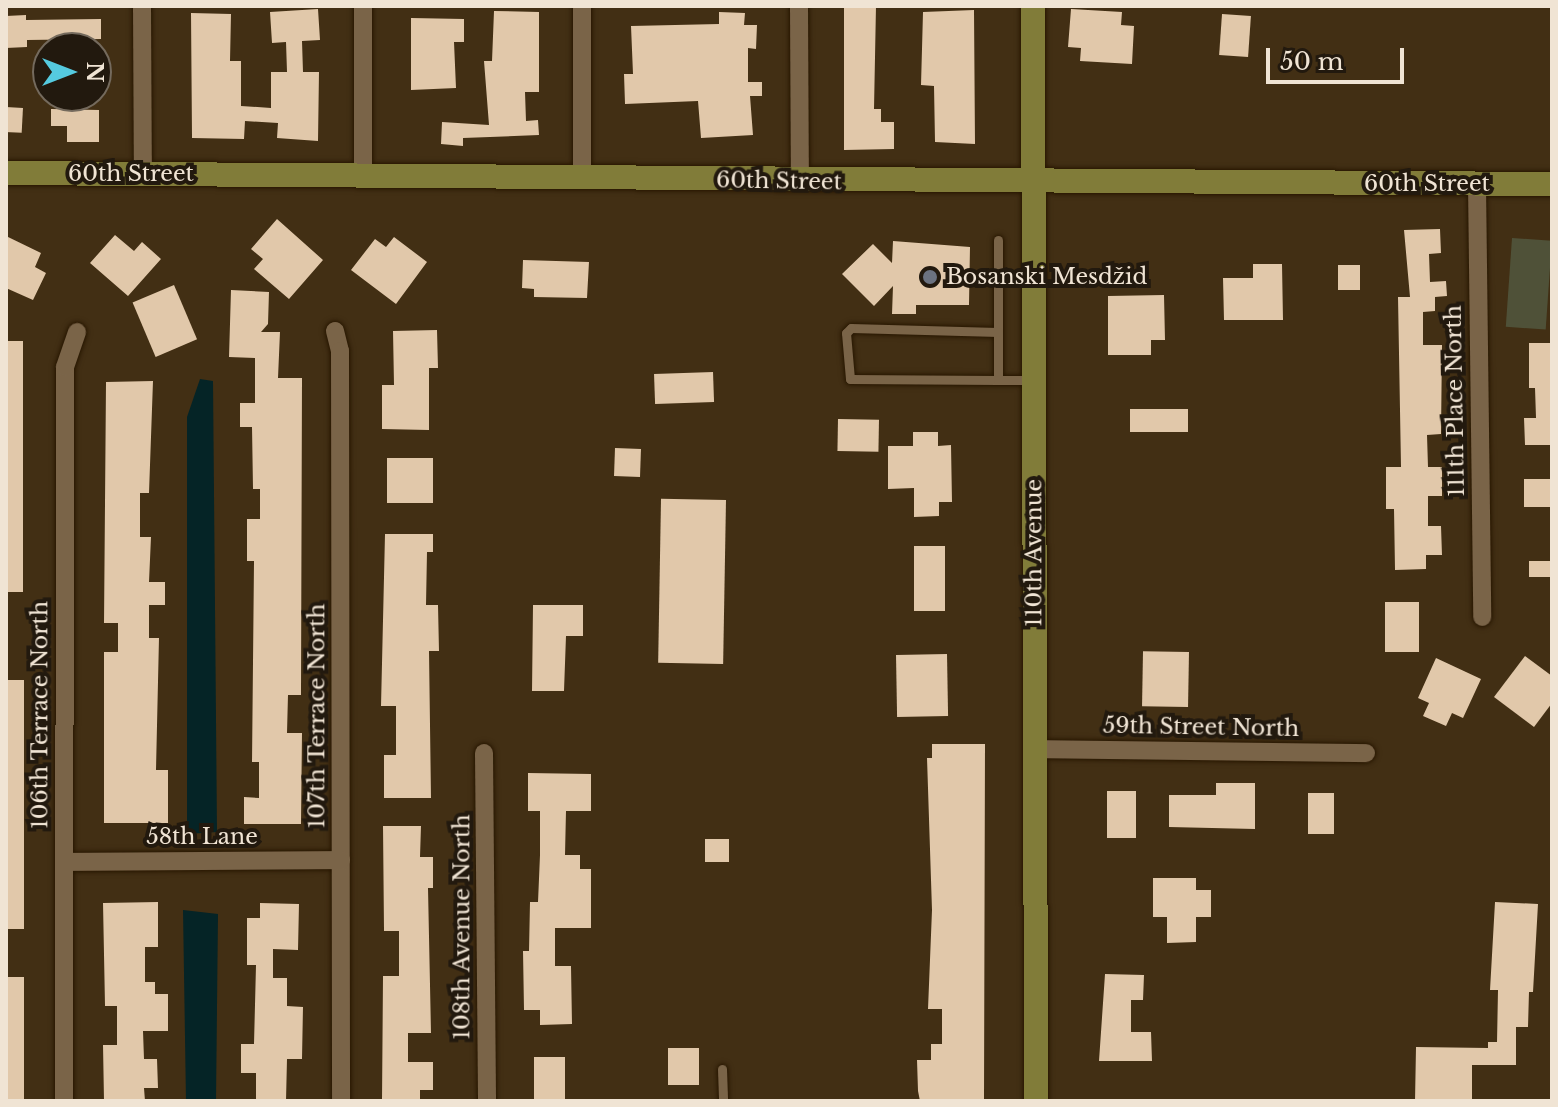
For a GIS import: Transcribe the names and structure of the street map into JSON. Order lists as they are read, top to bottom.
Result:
{
  "streets": {
    "street": [
      "60th Street",
      "111th Place North",
      "110th Avenue",
      "106th Terrace North",
      "107th Terrace North",
      "59th Street North",
      "58th Lane",
      "108th Avenue North"
    ]
  },
  "crossings": [
    ["60th Street", "111th Place North"],
    ["60th Street", "110th Avenue"],
    ["110th Avenue", "59th Street North"],
    ["106th Terrace North", "58th Lane"],
    ["107th Terrace North", "58th Lane"]
  ],
  "places": ["Bosanski Mesdžid"],
  "scale_bar": "50 m",
  "north": "right"
}
